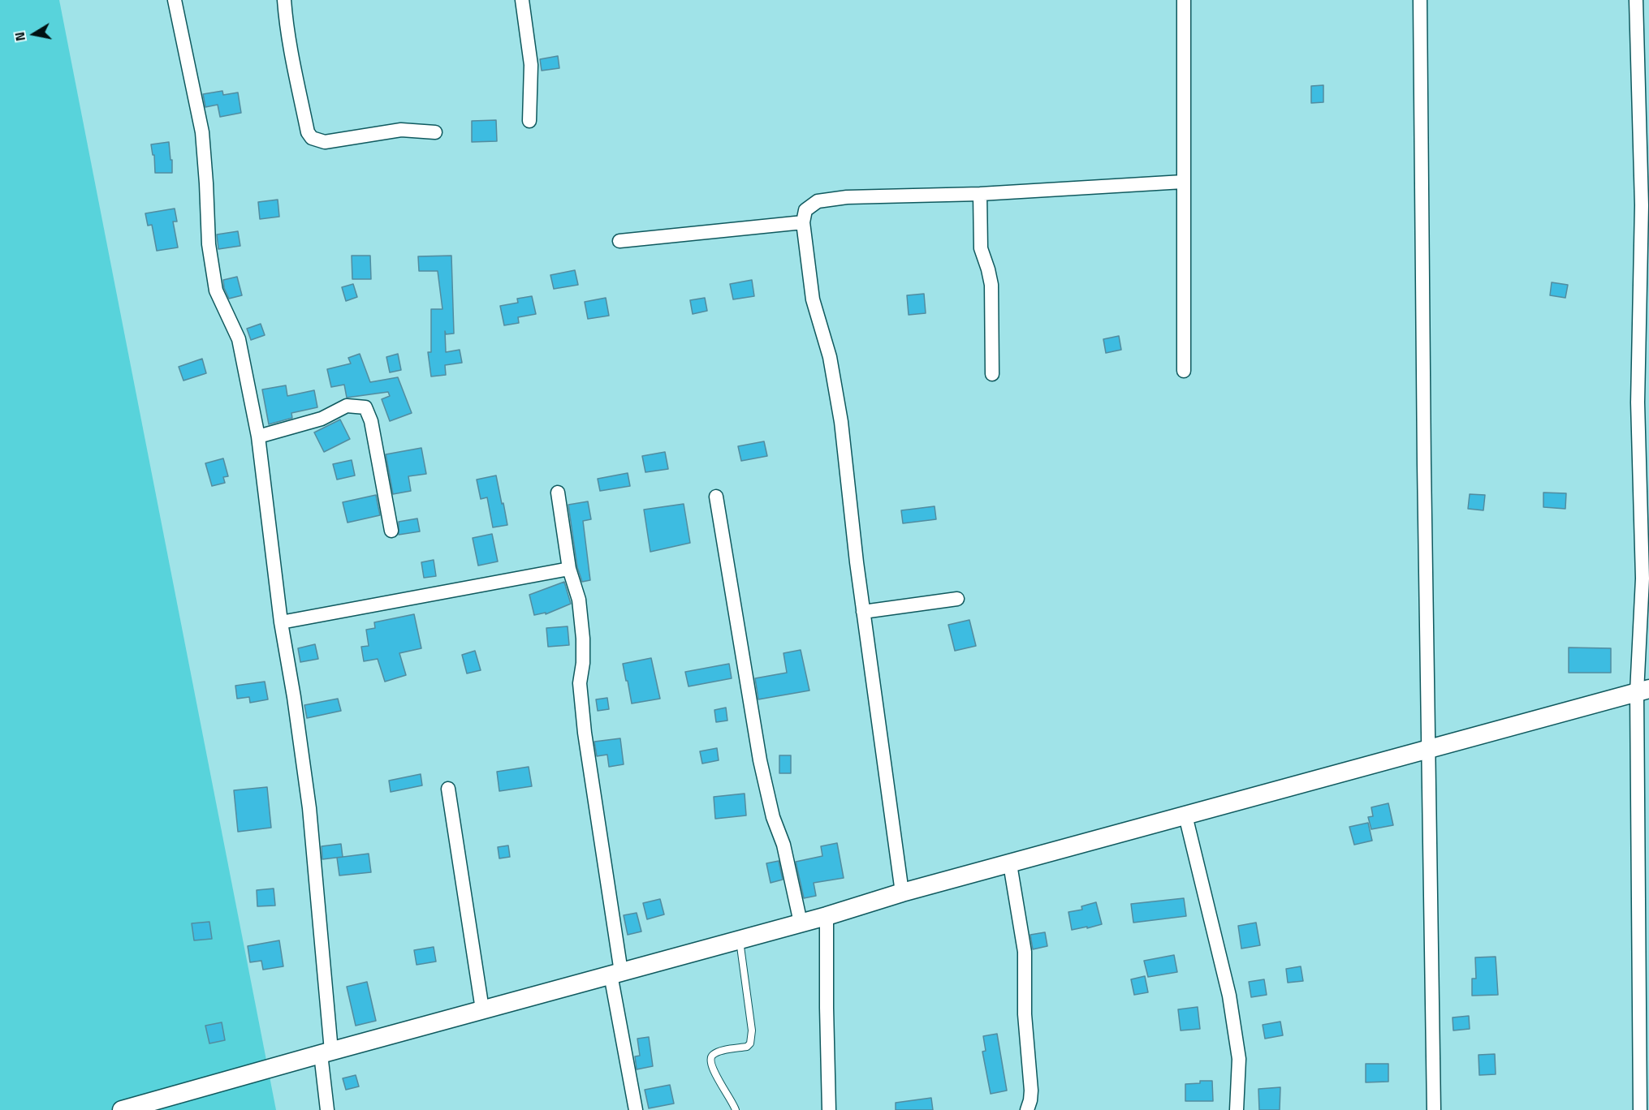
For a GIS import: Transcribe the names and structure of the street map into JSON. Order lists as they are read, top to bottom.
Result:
{
  "north": "left"
}
